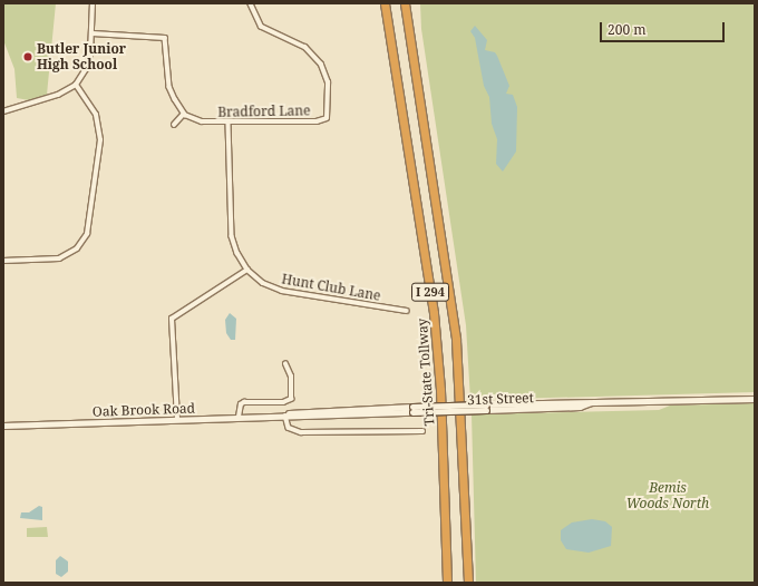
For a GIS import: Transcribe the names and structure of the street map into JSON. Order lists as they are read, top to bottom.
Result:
{
  "streets": {
    "highway": ["I 294", "Tri-State Tollway"],
    "main road": ["31st Street", "Oak Brook Road"],
    "street": ["Bradford Lane", "Hunt Club Lane"]
  },
  "crossings": [
    ["Bradford Lane", "Hunt Club Lane"],
    ["31st Street", "Oak Brook Road"]
  ],
  "parks": ["Bemis Woods North"],
  "places": ["Butler Junior High School"],
  "scale_bar": "200 m"
}
